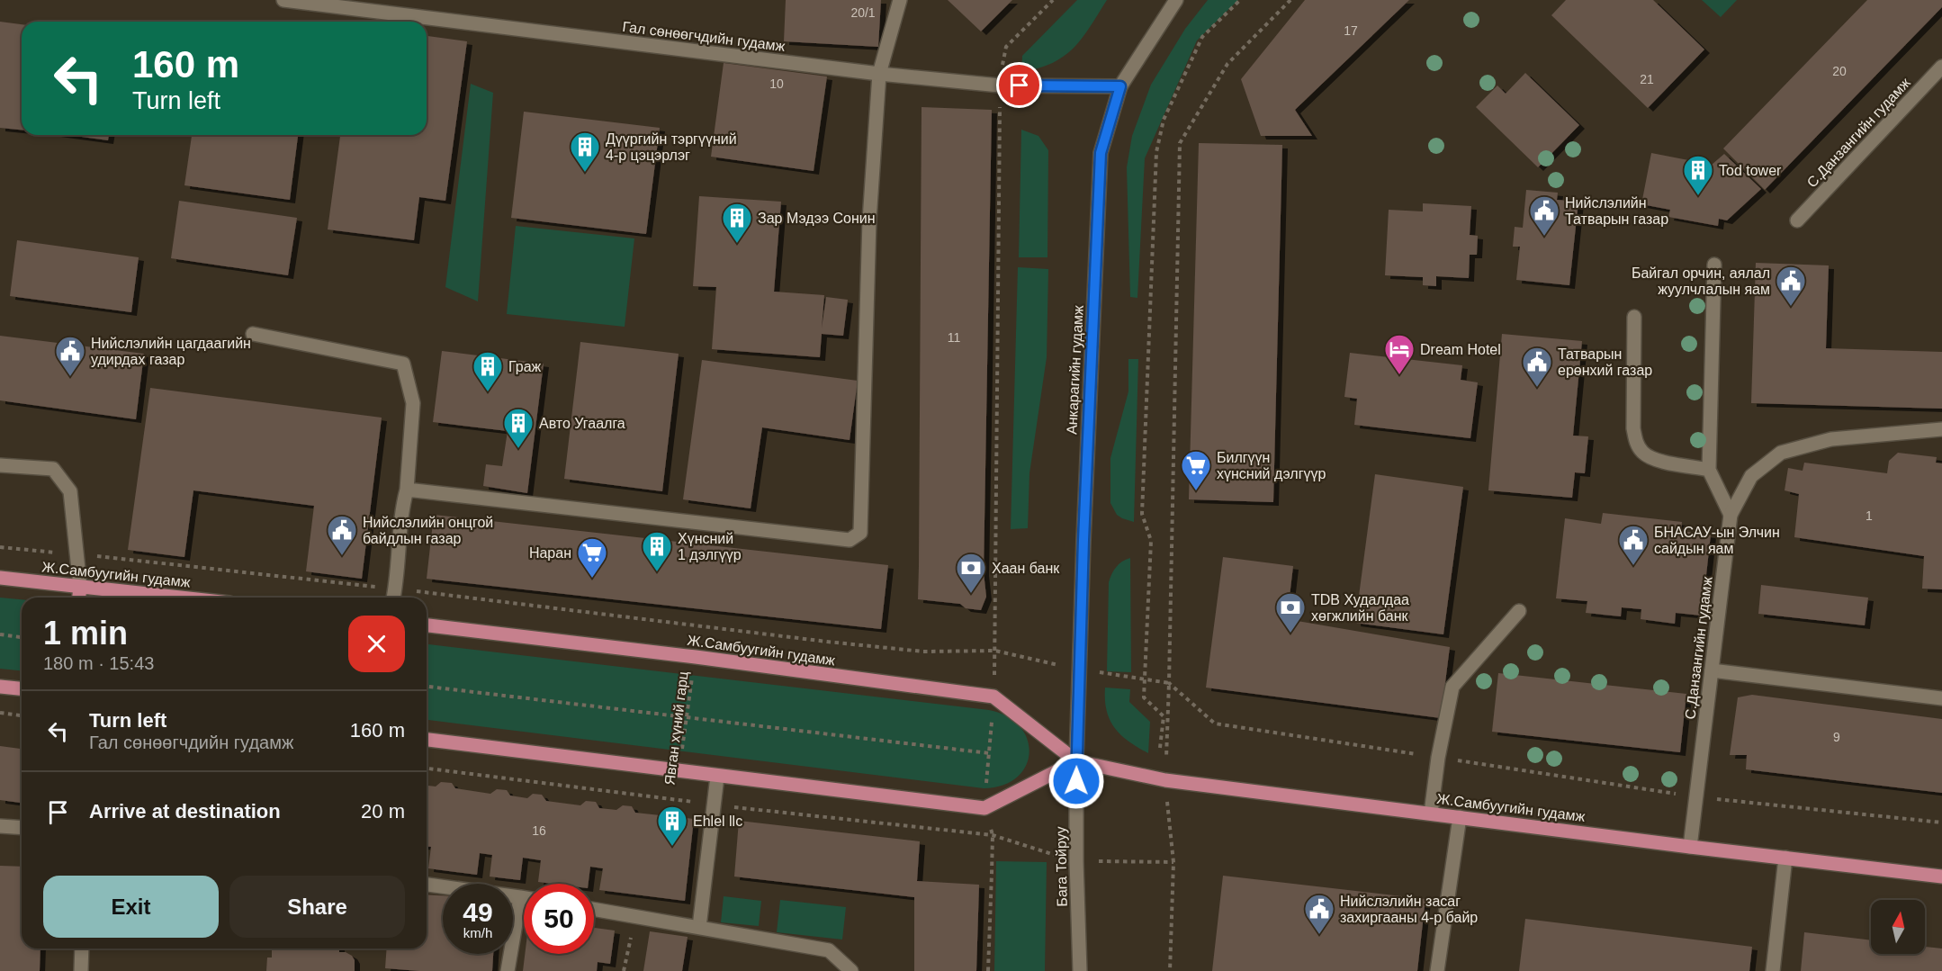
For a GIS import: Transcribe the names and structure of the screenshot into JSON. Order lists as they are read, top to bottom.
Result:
{
  "streets": {
    "main road": ["Ж.Самбуугийн гудамж"],
    "street": [
      "Гал сөнөөгчдийн гудамж",
      "С.Данзангийн гудамж",
      "Анкарагийн гудамж",
      "Бага Тойруу"
    ],
    "path": ["Явган хүний гарц"]
  },
  "crossings": [
    ["Гал сөнөөгчдийн гудамж", "Анкарагийн гудамж"],
    ["С.Данзангийн гудамж", "Ж.Самбуугийн гудамж"],
    ["Анкарагийн гудамж", "Ж.Самбуугийн гудамж"],
    ["Анкарагийн гудамж", "Бага Тойруу"],
    ["Ж.Самбуугийн гудамж", "Явган хүний гарц"],
    ["Ж.Самбуугийн гудамж", "Бага Тойруу"]
  ],
  "places": {
    "building": [
      "Дүүргийн тэргүүний 4-р цэцэрлэг",
      "Tod tower",
      "Зар Мэдээ Сонин",
      "Граж",
      "Авто Угаалга",
      "Хүнсний 1 дэлгүүр",
      "Ehlel llc"
    ],
    "public building": [
      "Нийслэлийн Татварын газар",
      "Байгал орчин, аялал жуулчлалын яам",
      "Нийслэлийн цагдаагийн удирдах газар",
      "Татварын ерөнхий газар",
      "Нийслэлийн онцгой байдлын газар",
      "БНАСАУ-ын Элчин сайдын яам",
      "Нийслэлийн засаг захиргааны 4-р байр"
    ],
    "hotel": ["Dream Hotel"],
    "supermarket": ["Билгүүн хүнсний дэлгүүр", "Наран"],
    "bank": ["Хаан банк", "TDB Худалдаа хөгжлийн банк"]
  },
  "house_numbers": [
    "20/1",
    "17",
    "20",
    "21",
    "10",
    "11",
    "1",
    "9",
    "16"
  ],
  "north": "top",
  "page": {
    "turn": ["160 m", "Turn left"],
    "heading": ["1 min", "180 m · 15:43"],
    "list": [
      {
        "name": "Turn left",
        "note": "Гал сөнөөгчдийн гудамж",
        "value": "160 m"
      },
      {
        "name": "Arrive at destination",
        "value": "20 m"
      }
    ],
    "buttons": ["Exit", "Share"],
    "speed": "49 km/h",
    "limit": "50"
  }
}
